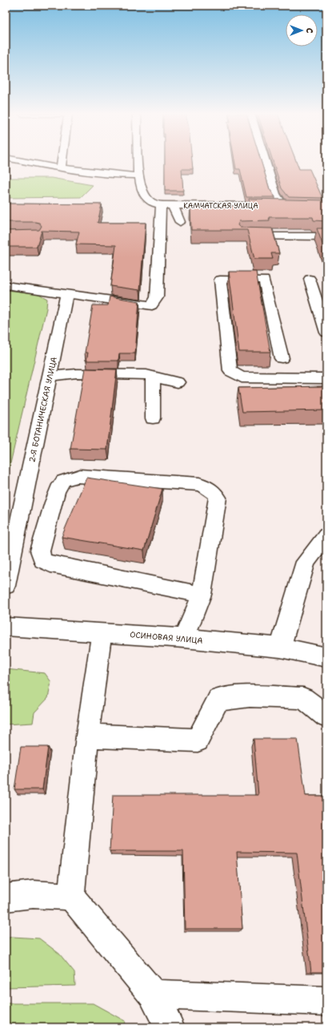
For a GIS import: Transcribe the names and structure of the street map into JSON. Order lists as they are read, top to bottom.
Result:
{
  "streets": {
    "street": ["КАМЧАТСКАЯ УЛИЦА", "2-Я БОТАНИЧЕСКАЯ УЛИЦА", "ОСИНОВАЯ УЛИЦА"]
  },
  "north": "right"
}
